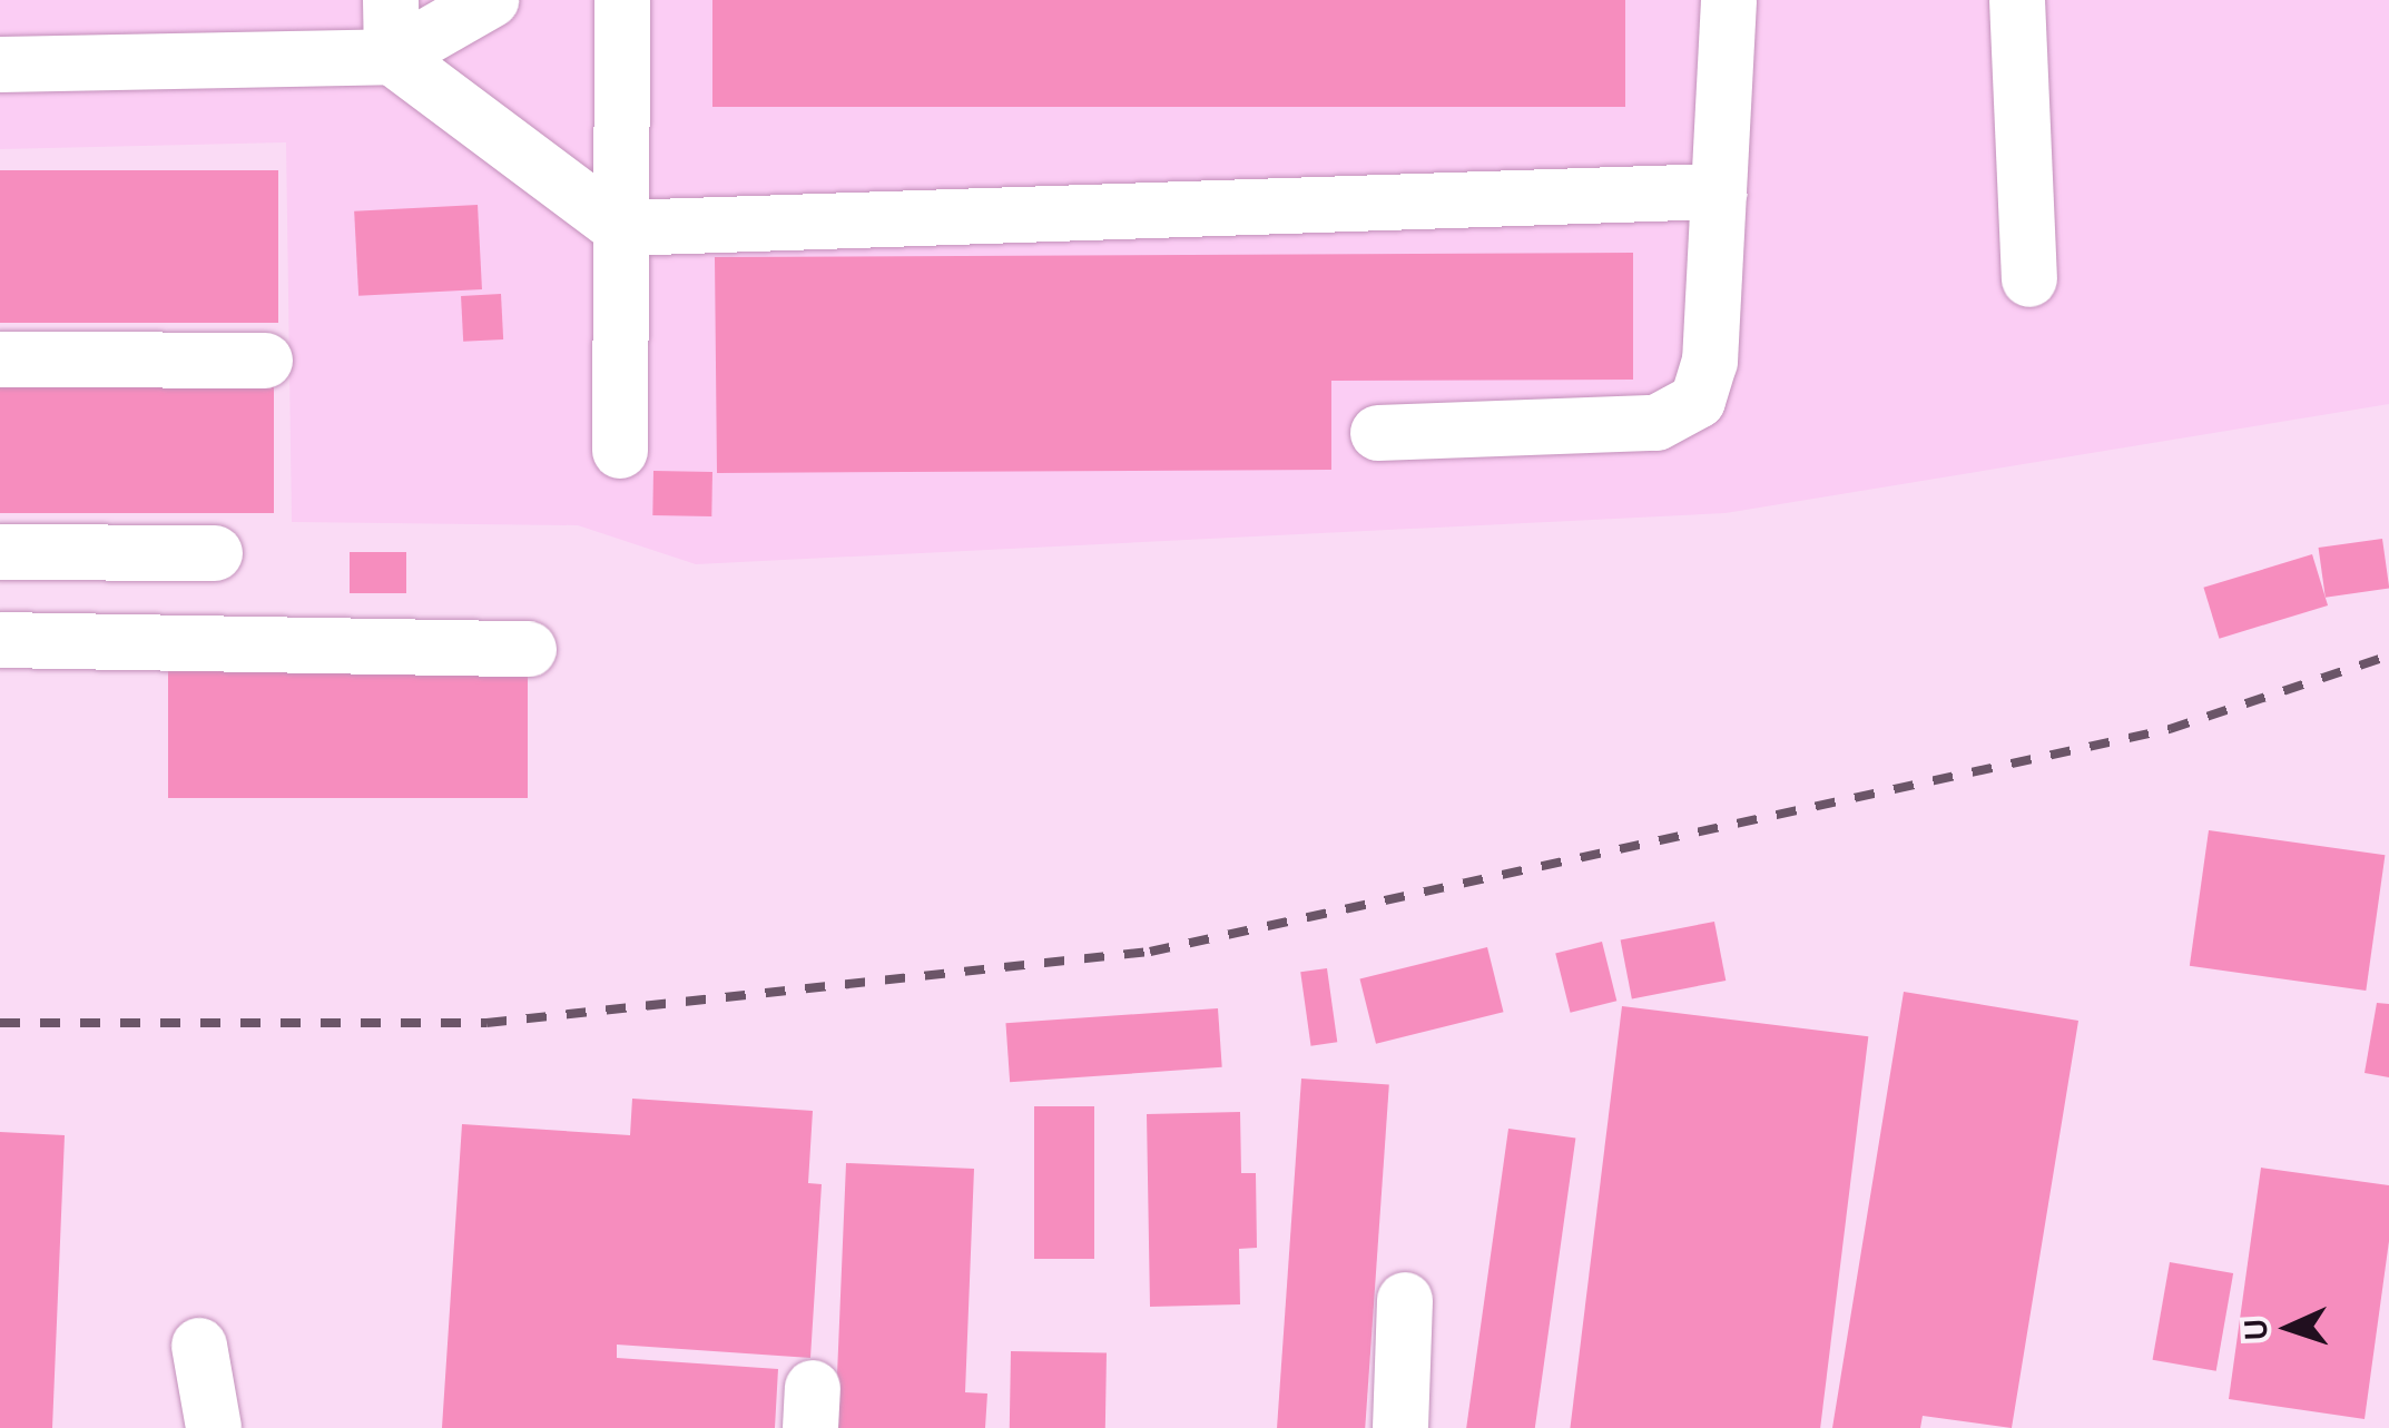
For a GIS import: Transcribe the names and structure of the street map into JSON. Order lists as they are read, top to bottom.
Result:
{
  "north": "left"
}
